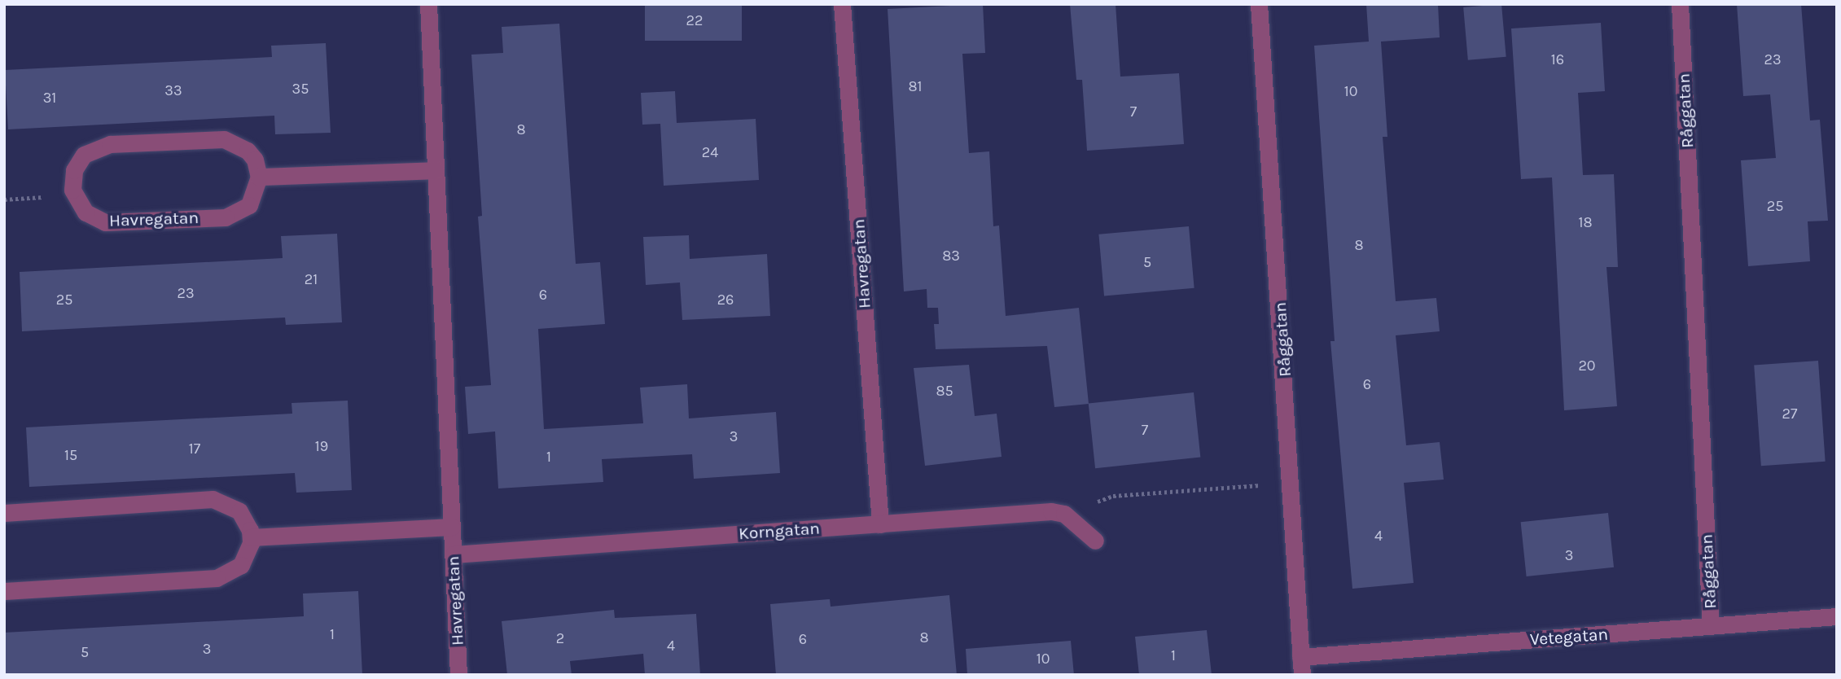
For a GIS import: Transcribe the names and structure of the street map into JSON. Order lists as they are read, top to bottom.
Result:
{
  "streets": {
    "street": [
      "Råggatan",
      "Havregatan",
      "Korngatan",
      "Vetegatan"
    ]
  },
  "crossings": [
    ["Råggatan", "Vetegatan"],
    ["Havregatan", "Korngatan"]
  ],
  "house_numbers": [
    "22",
    "16",
    "23",
    "81",
    "35",
    "33",
    "10",
    "31",
    "7",
    "8",
    "24",
    "25",
    "18",
    "8",
    "83",
    "5",
    "21",
    "23",
    "6",
    "25",
    "26",
    "20",
    "6",
    "85",
    "27",
    "7",
    "3",
    "19",
    "17",
    "15",
    "1",
    "4",
    "3",
    "1",
    "8",
    "2",
    "6",
    "4",
    "3",
    "5",
    "1",
    "10"
  ]
}
